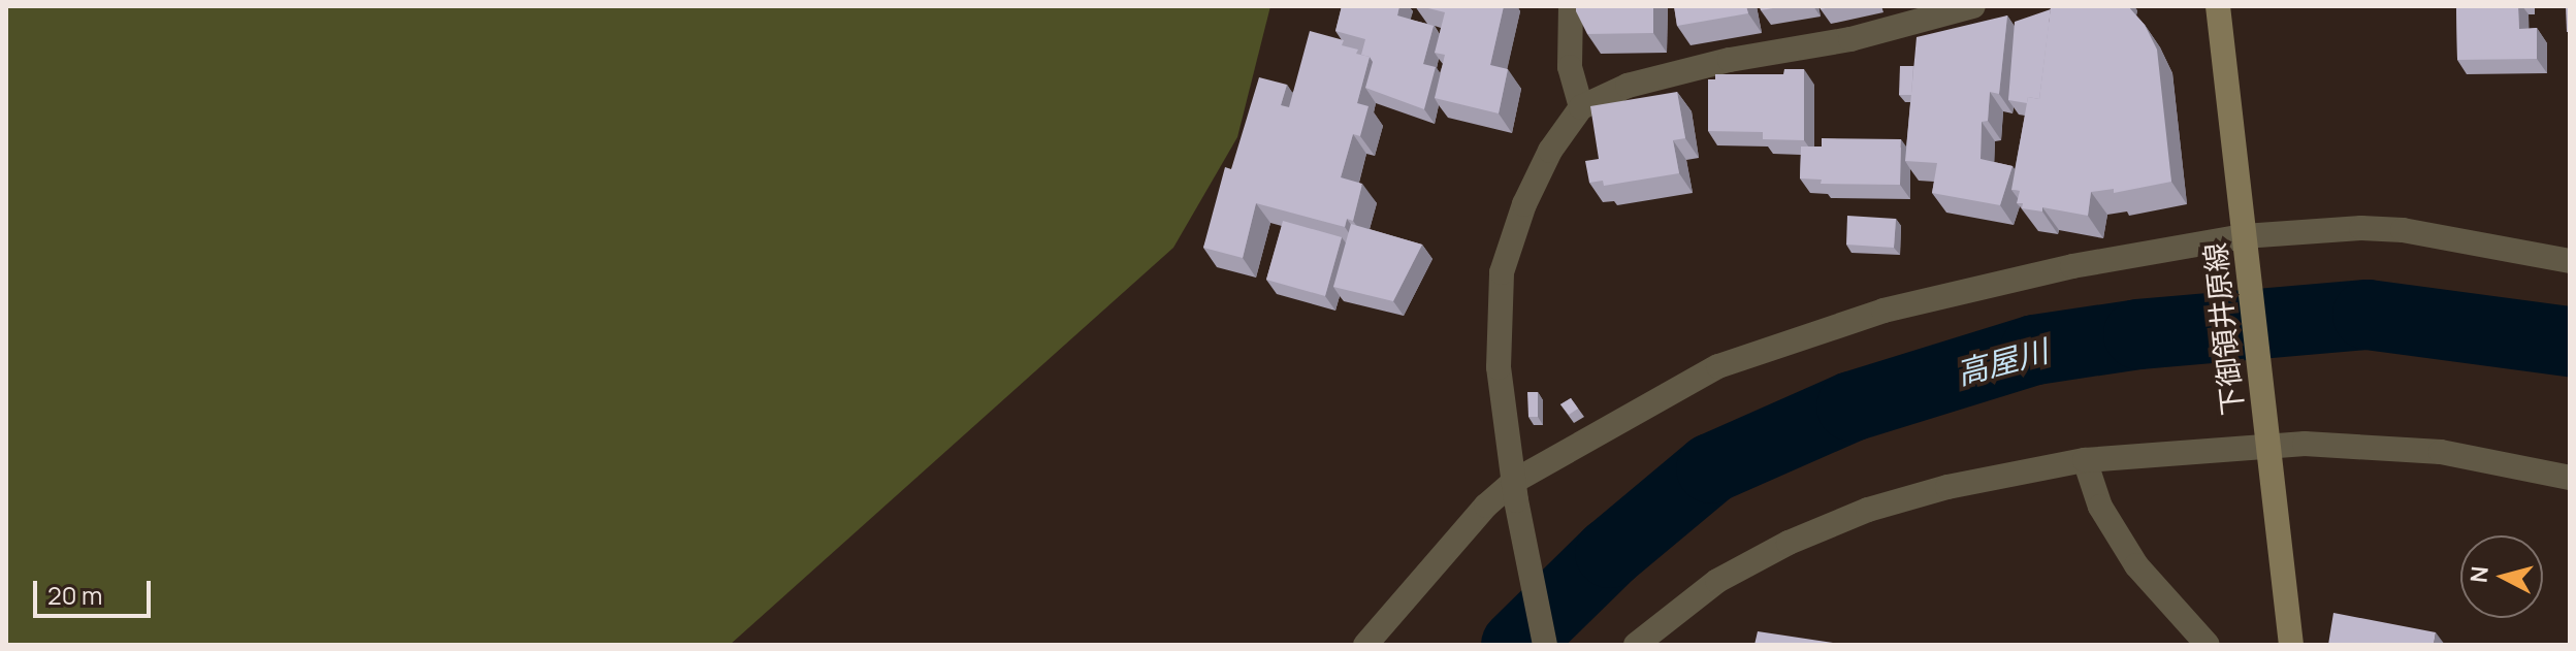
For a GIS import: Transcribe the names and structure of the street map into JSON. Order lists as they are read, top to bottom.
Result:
{
  "streets": {
    "main road": ["下御領井原線"]
  },
  "water": ["高屋川"],
  "scale_bar": "20 m",
  "north": "left"
}
